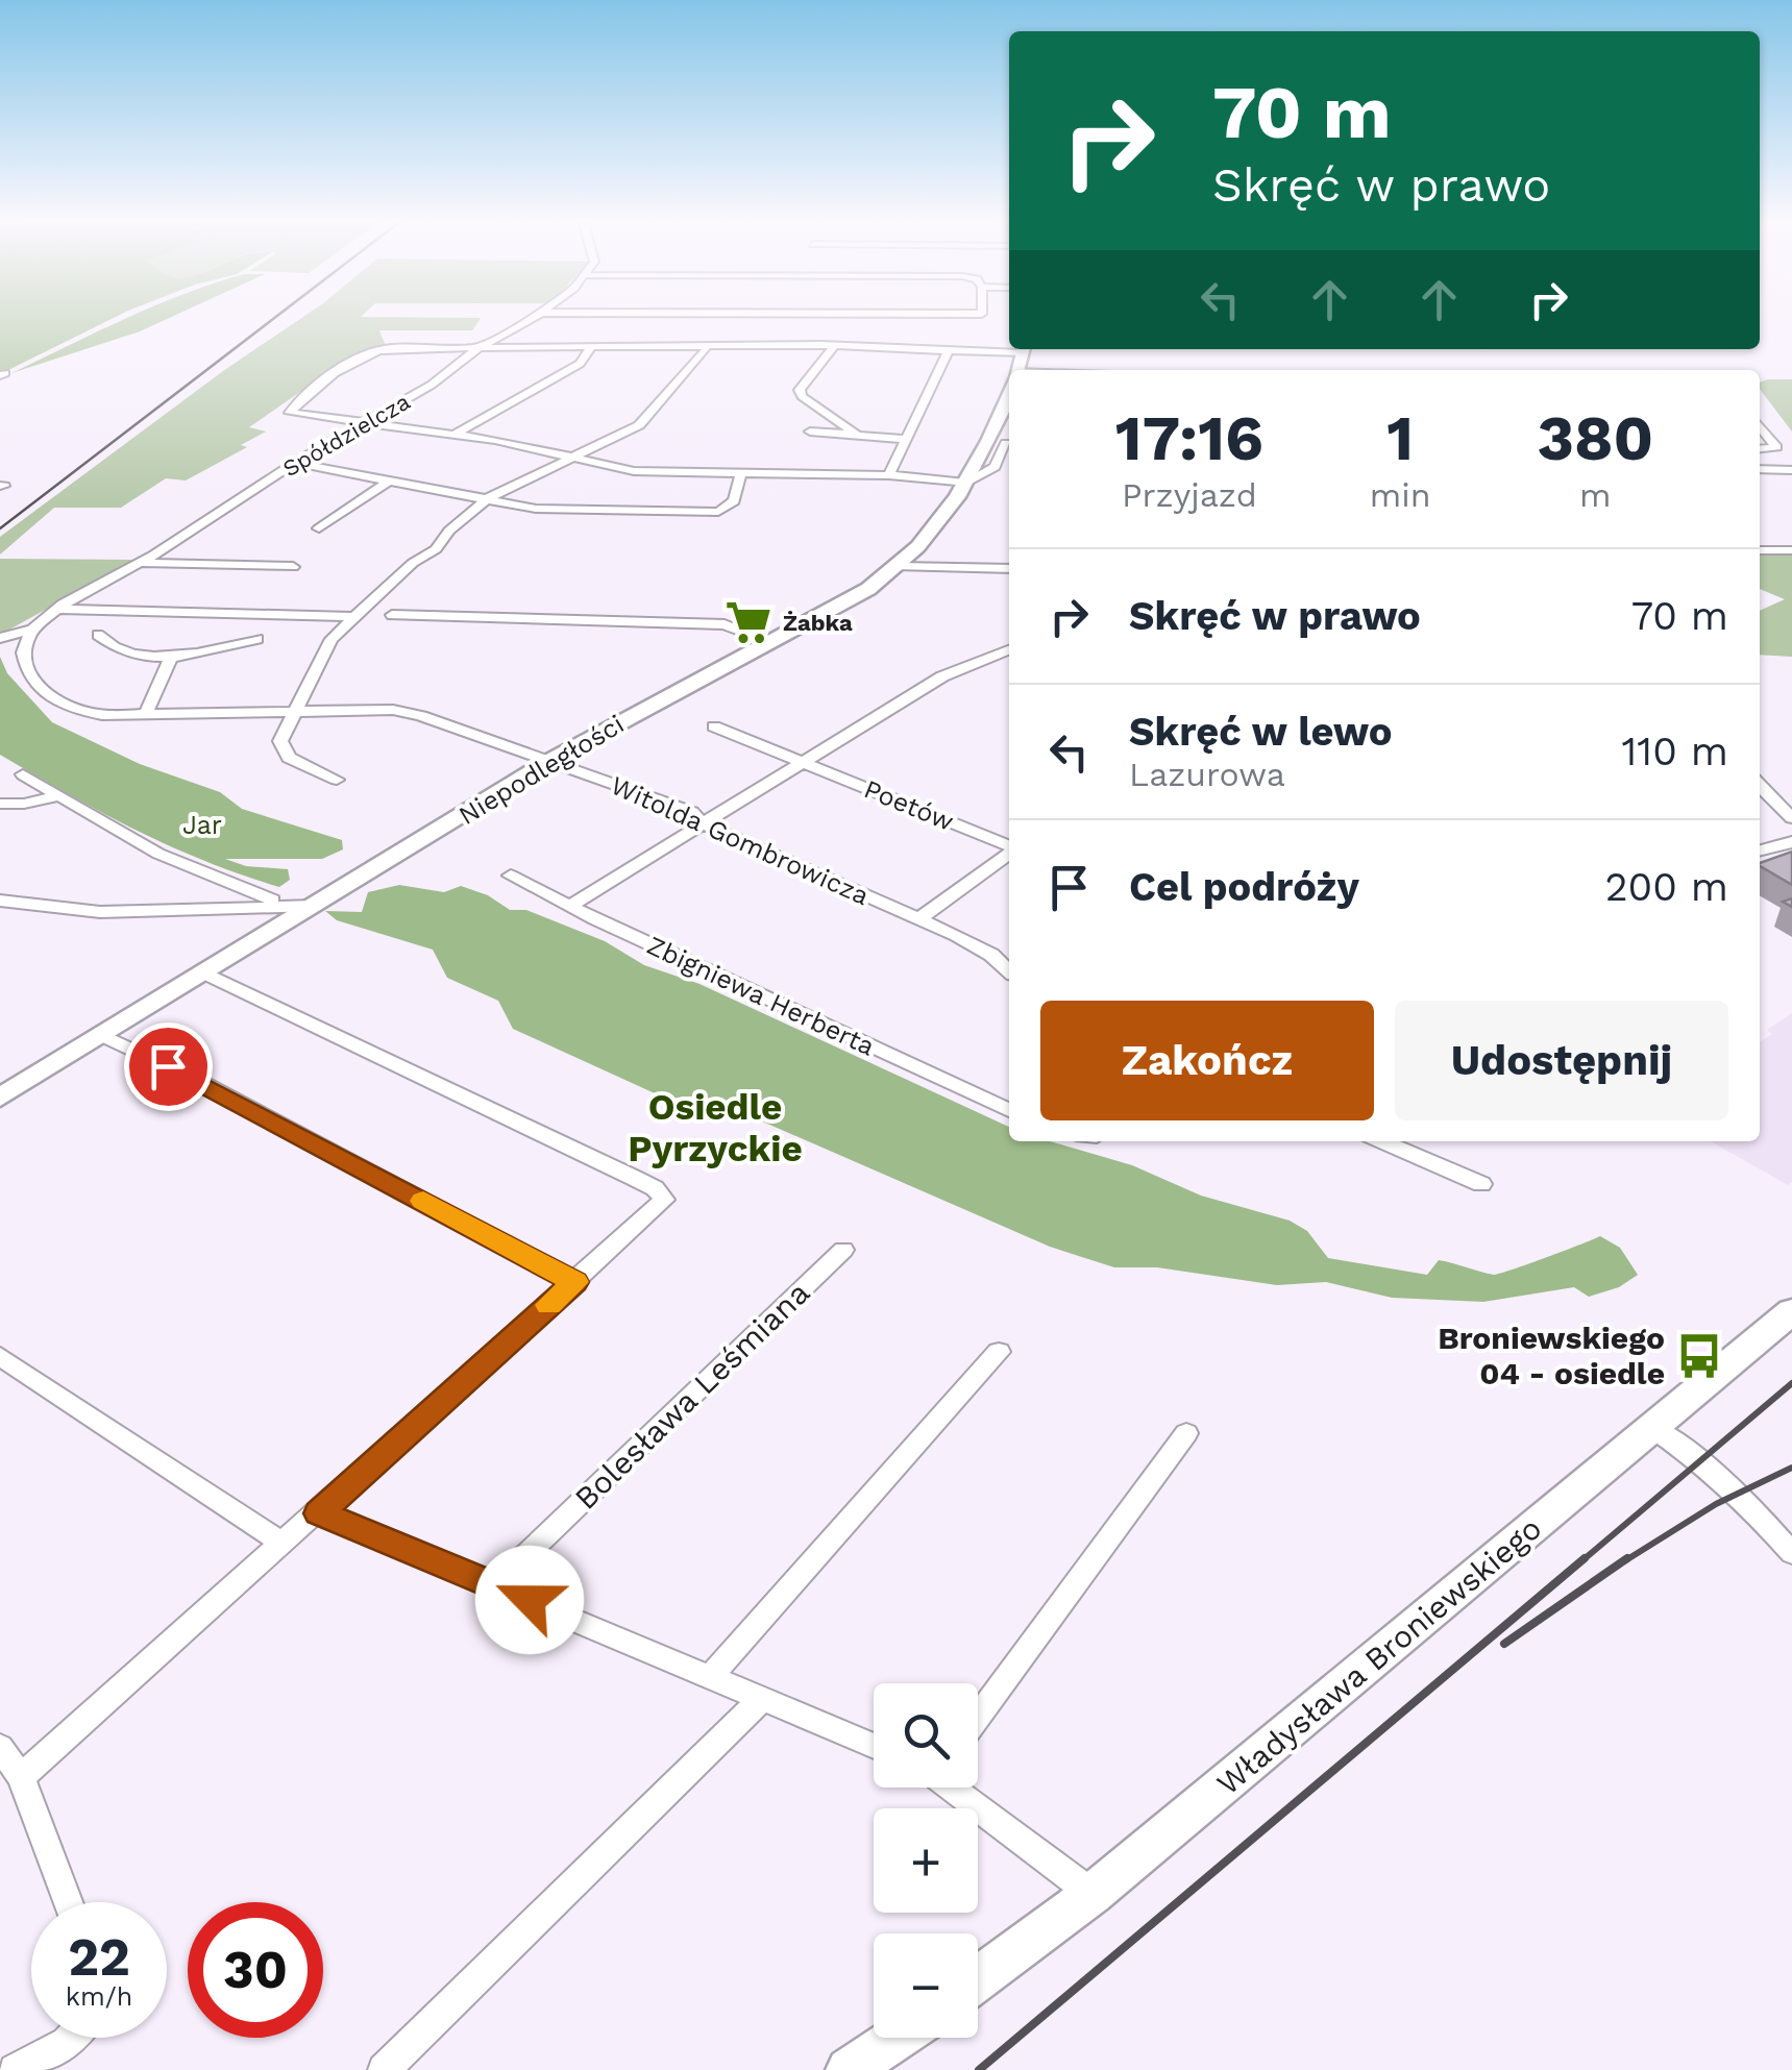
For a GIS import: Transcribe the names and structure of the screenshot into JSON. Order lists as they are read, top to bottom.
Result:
{
  "streets": {
    "street": [
      "Spółdzielcza",
      "Niepodległości",
      "Poetów",
      "Witolda Gombrowicza",
      "Zbigniewa Herberta",
      "Bolesława Leśmiana",
      "Władysława Broniewskiego"
    ]
  },
  "crossings": [
    ["Niepodległości", "Witolda Gombrowicza"]
  ],
  "districts": ["Osiedle Pyrzyckie"],
  "parks": ["Jar"],
  "places": {
    "supermarket": ["Żabka"],
    "bus stop": ["Broniewskiego 04 - osiedle"]
  },
  "page": {
    "turn": ["70 m", "Skręć w prawo"],
    "eta": [
      "17:16",
      "Przyjazd",
      "1",
      "min",
      "380",
      "m"
    ],
    "list": [
      {
        "name": "Skręć w prawo",
        "value": "70 m"
      },
      {
        "name": "Skręć w lewo",
        "note": "Lazurowa",
        "value": "110 m"
      },
      {
        "name": "Cel podróży",
        "value": "200 m"
      }
    ],
    "buttons": ["Zakończ", "Udostępnij"],
    "map_buttons": ["+", "−"],
    "speed": "22 km/h",
    "limit": "30"
  }
}
